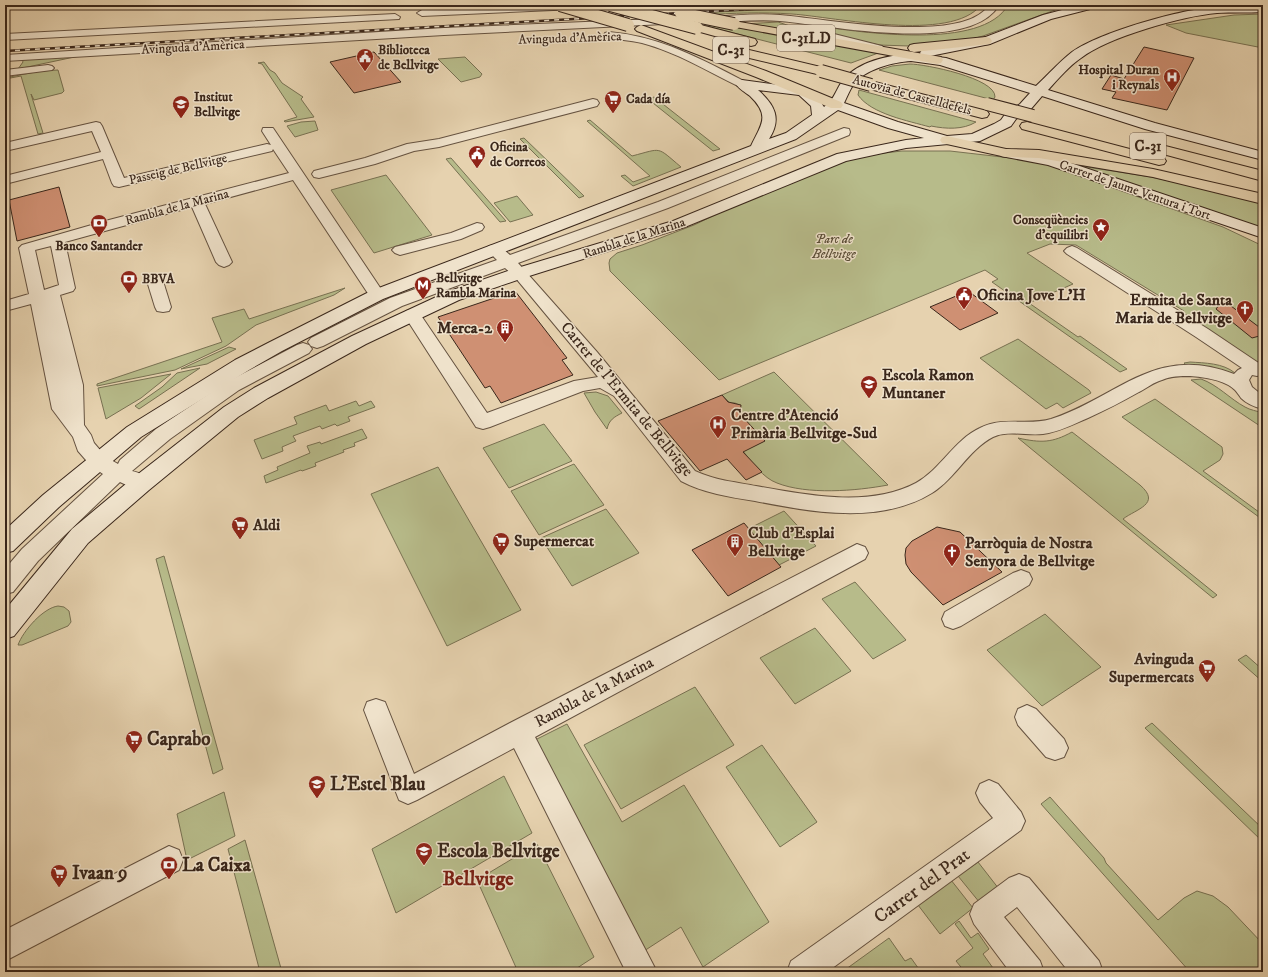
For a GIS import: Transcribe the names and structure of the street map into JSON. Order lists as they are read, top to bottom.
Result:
{
  "streets": {
    "highway": ["C-31LD", "C-31", "Autovia de Castelldefels"],
    "street": [
      "Avinguda d'Amèrica",
      "Passeig de Bellvitge",
      "Carrer de Jaume Ventura i Tort",
      "Rambla de la Marina",
      "Carrer de l'Ermita de Bellvitge",
      "Carrer del Prat"
    ]
  },
  "crossings": [
    ["Avinguda d'Amèrica", "C-31LD"],
    ["Rambla de la Marina", "Carrer de l'Ermita de Bellvitge"]
  ],
  "districts": ["Bellvitge"],
  "parks": ["Parc de Bellvitge"],
  "places": {
    "public building": ["Biblioteca de Bellvitge", "Oficina de Correos", "Oficina Jove L'H"],
    "hospital": ["Hospital Duran i Reynals", "Centre d'Atenció Primària Bellvitge-Sud"],
    "supermarket": [
      "Cada día",
      "Aldi",
      "Supermercat",
      "Avinguda Supermercats",
      "Caprabo",
      "Ivaan 9"
    ],
    "school or university": [
      "Institut Bellvitge",
      "Escola Ramon Muntaner",
      "L'Estel Blau",
      "Escola Bellvitge"
    ],
    "bank": ["Banco Santander", "BBVA", "La Caixa"],
    "place": ["Conseqüències d'equilibri"],
    "metro station": ["Bellvitge Rambla Marina"],
    "church": ["Ermita de Santa Maria de Bellvitge", "Parròquia de Nostra Senyora de Bellvitge"],
    "building": ["Merca-2", "Club d'Esplai Bellvitge"]
  }
}
